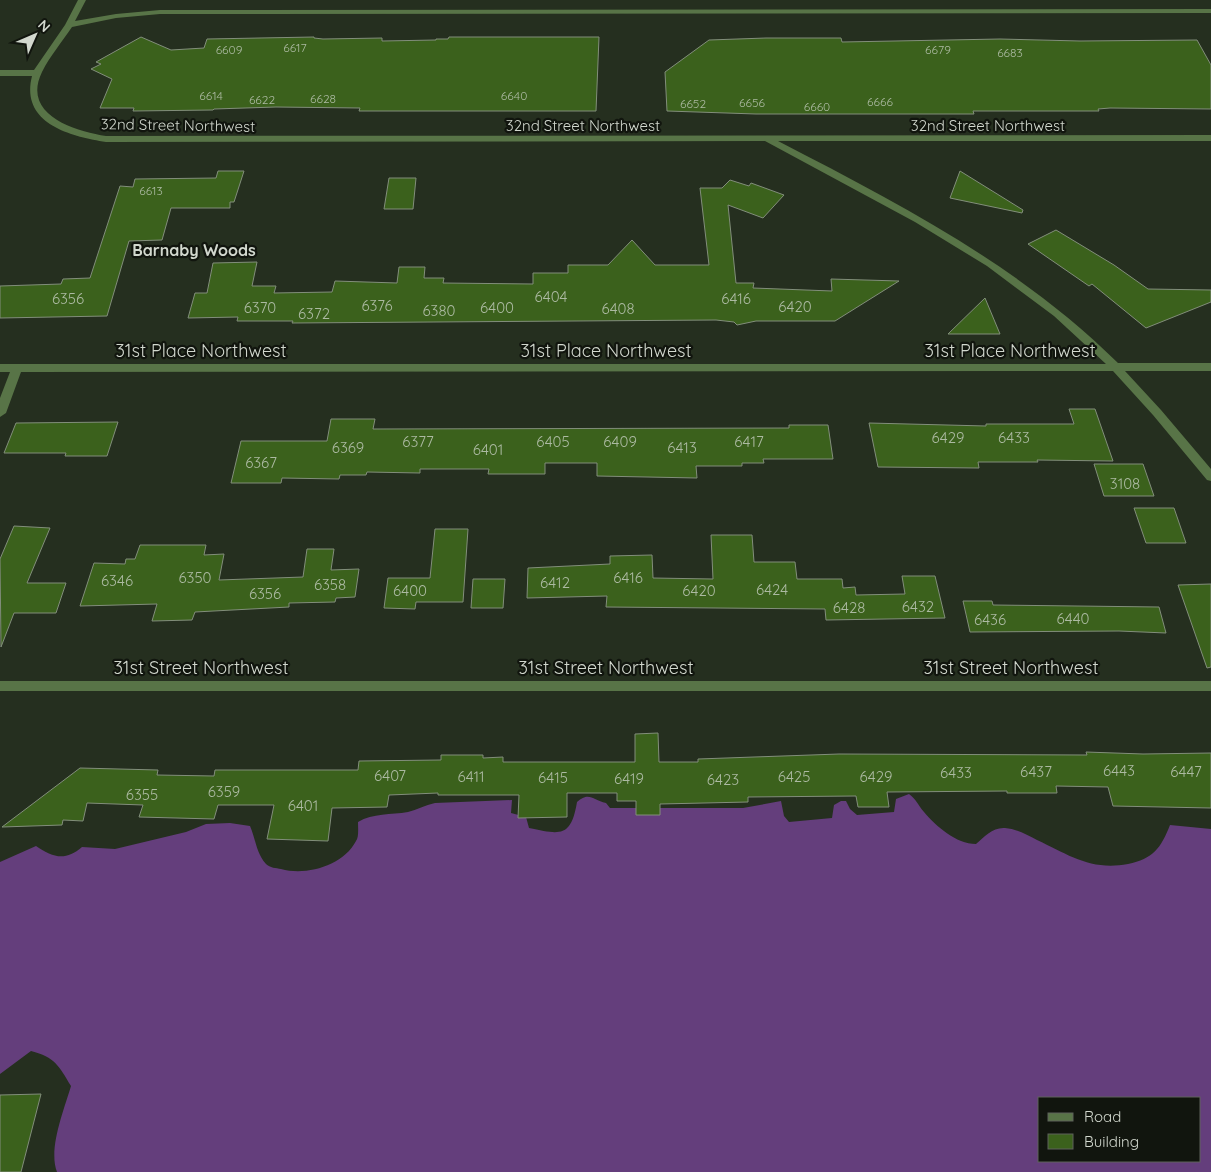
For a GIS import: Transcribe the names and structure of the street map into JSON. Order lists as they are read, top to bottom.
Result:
{
  "streets": {
    "street": ["32nd Street Northwest", "31st Place Northwest", "31st Street Northwest"]
  },
  "districts": ["Barnaby Woods"],
  "house_numbers": [
    "6617",
    "6609",
    "6679",
    "6683",
    "6614",
    "6640",
    "6628",
    "6622",
    "6666",
    "6656",
    "6652",
    "6660",
    "6613",
    "6404",
    "6356",
    "6416",
    "6376",
    "6420",
    "6370",
    "6400",
    "6408",
    "6380",
    "6372",
    "6429",
    "6433",
    "6377",
    "6405",
    "6409",
    "6417",
    "6369",
    "6413",
    "6401",
    "6367",
    "3108",
    "6350",
    "6416",
    "6346",
    "6412",
    "6358",
    "6424",
    "6400",
    "6420",
    "6356",
    "6432",
    "6428",
    "6440",
    "6436",
    "6443",
    "6437",
    "6447",
    "6433",
    "6407",
    "6411",
    "6425",
    "6429",
    "6415",
    "6419",
    "6423",
    "6359",
    "6355",
    "6401"
  ],
  "legend": ["Road", "Building"],
  "north": "top right"
}
